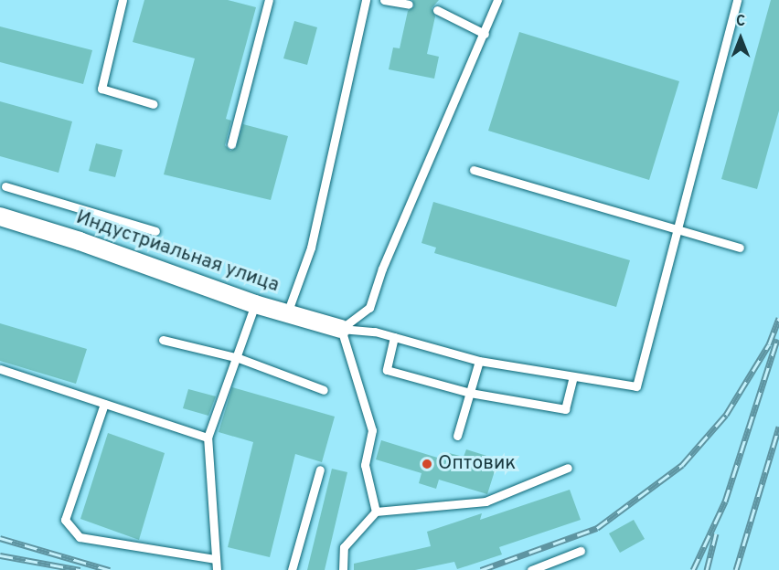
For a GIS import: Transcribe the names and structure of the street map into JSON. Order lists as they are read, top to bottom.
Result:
{
  "streets": {
    "street": ["Индустриальная улица"]
  },
  "places": ["Оптовик"],
  "north": "top"
}
